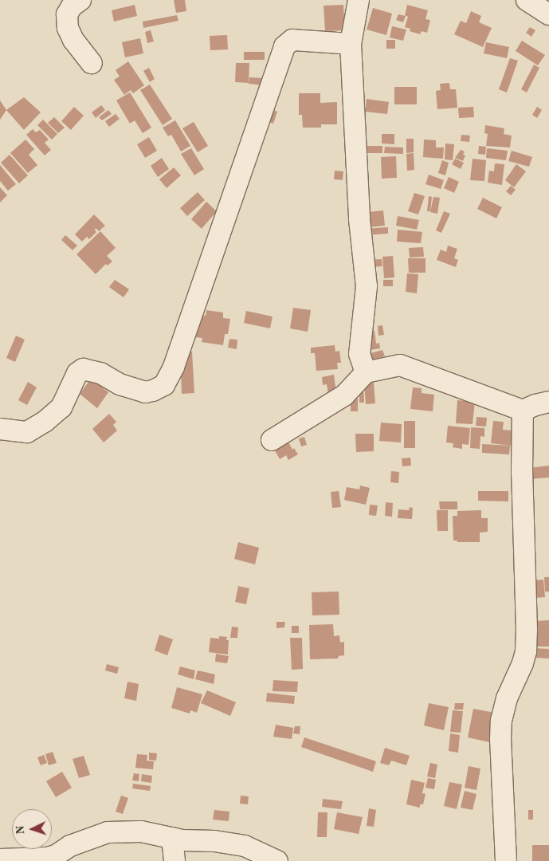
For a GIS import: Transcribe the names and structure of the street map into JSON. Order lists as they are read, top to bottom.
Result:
{
  "north": "left"
}
